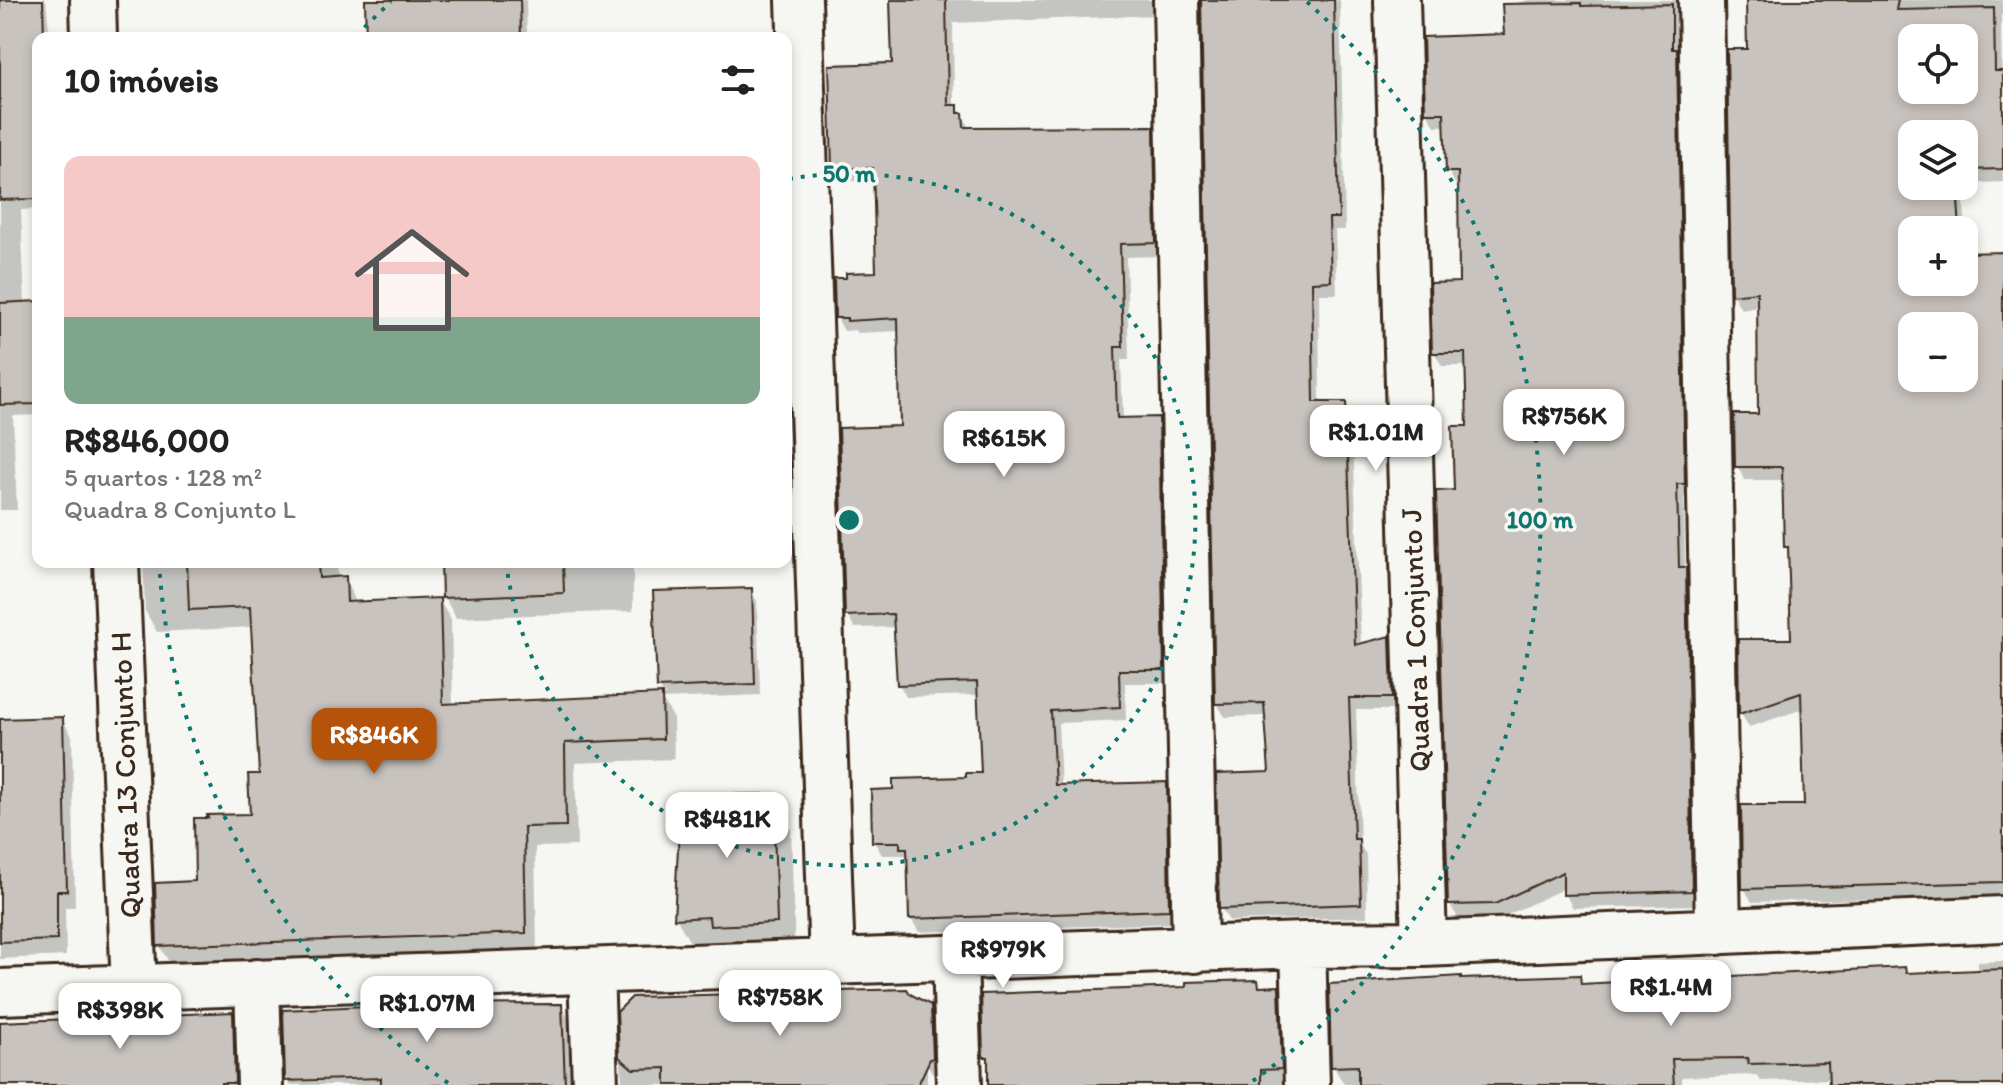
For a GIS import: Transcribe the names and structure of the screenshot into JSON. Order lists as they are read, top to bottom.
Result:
{
  "streets": {
    "street": ["Quadra 1 Conjunto J", "Quadra 13 Conjunto H"]
  },
  "page": {
    "map_buttons": ["+", "−"],
    "heading": "10 imóveis",
    "list": [
      {
        "name": "R$846,000",
        "note": "5 quartos · 128 m² · Quadra 8 Conjunto L"
      }
    ],
    "price": [
      "R$756K",
      "R$1.01M",
      "R$615K",
      "R$846K",
      "R$481K",
      "R$979K",
      "R$1.4M",
      "R$758K",
      "R$1.07M",
      "R$398K"
    ]
  },
  "rings": ["50 m", "100 m"]
}
